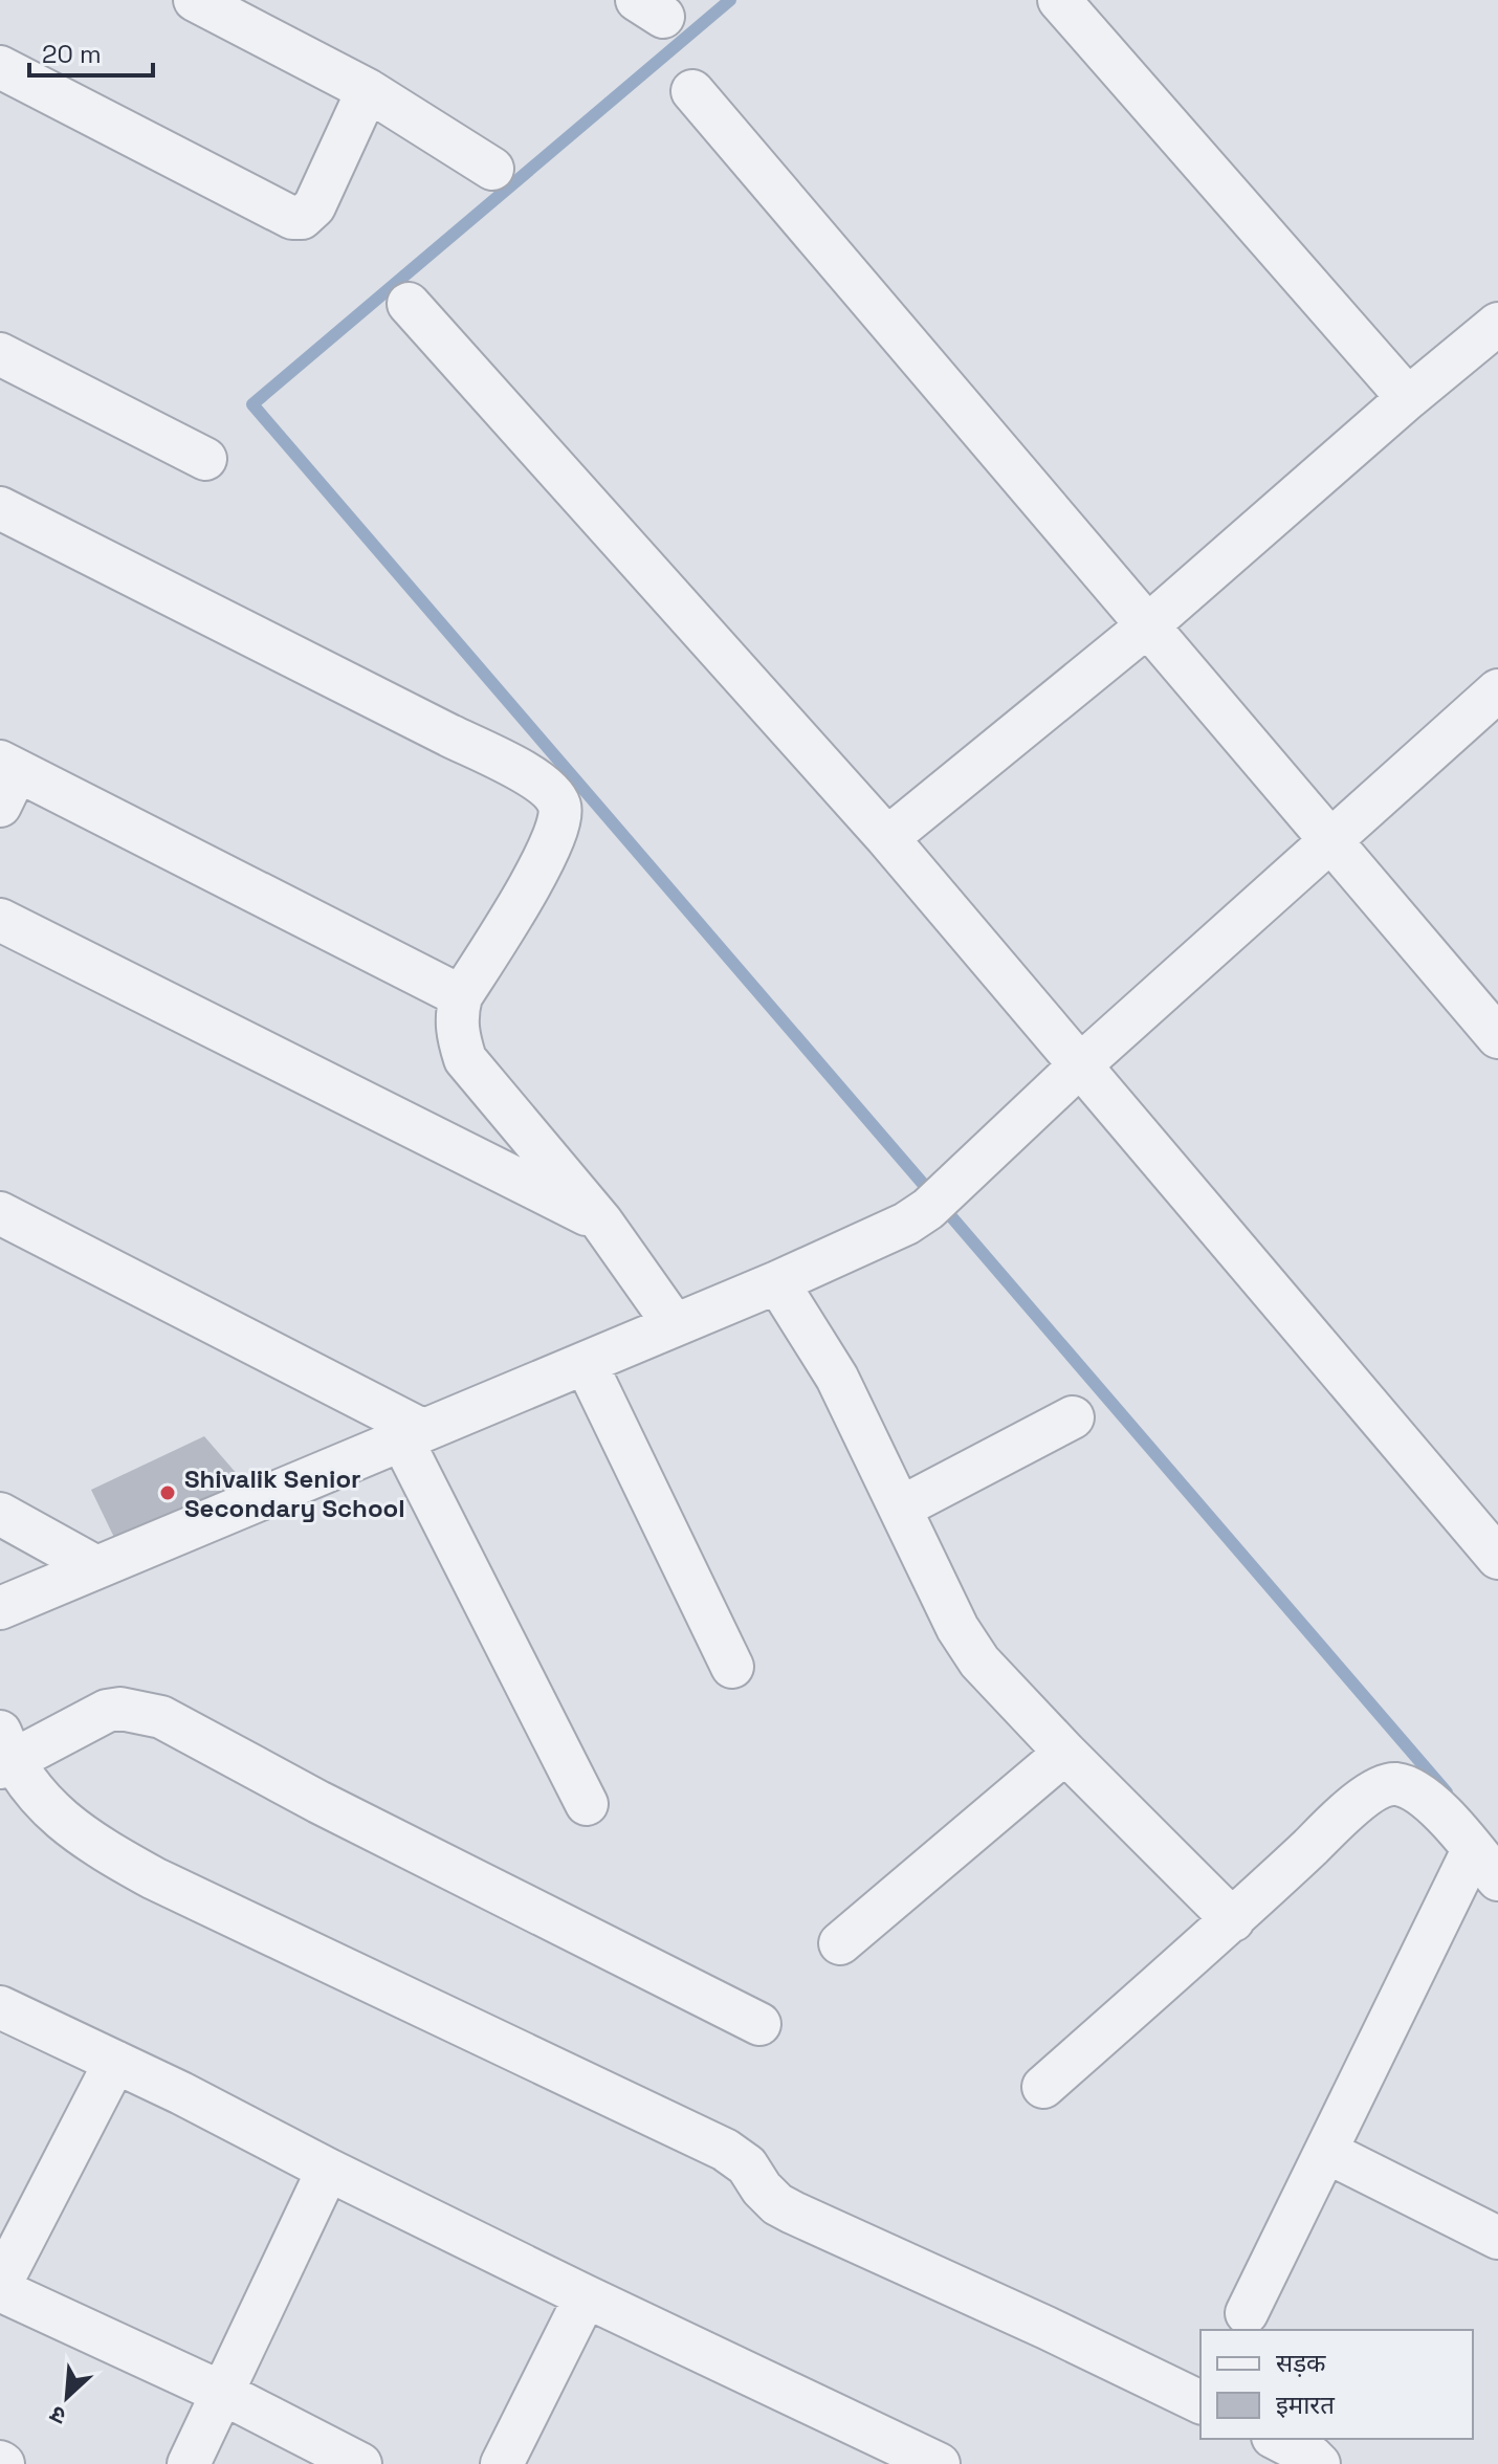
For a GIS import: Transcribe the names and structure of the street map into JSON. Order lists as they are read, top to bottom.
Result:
{
  "places": ["Shivalik Senior Secondary School"],
  "legend": ["सड़क", "इमारत"],
  "scale_bar": "20 m",
  "north": "bottom left"
}
